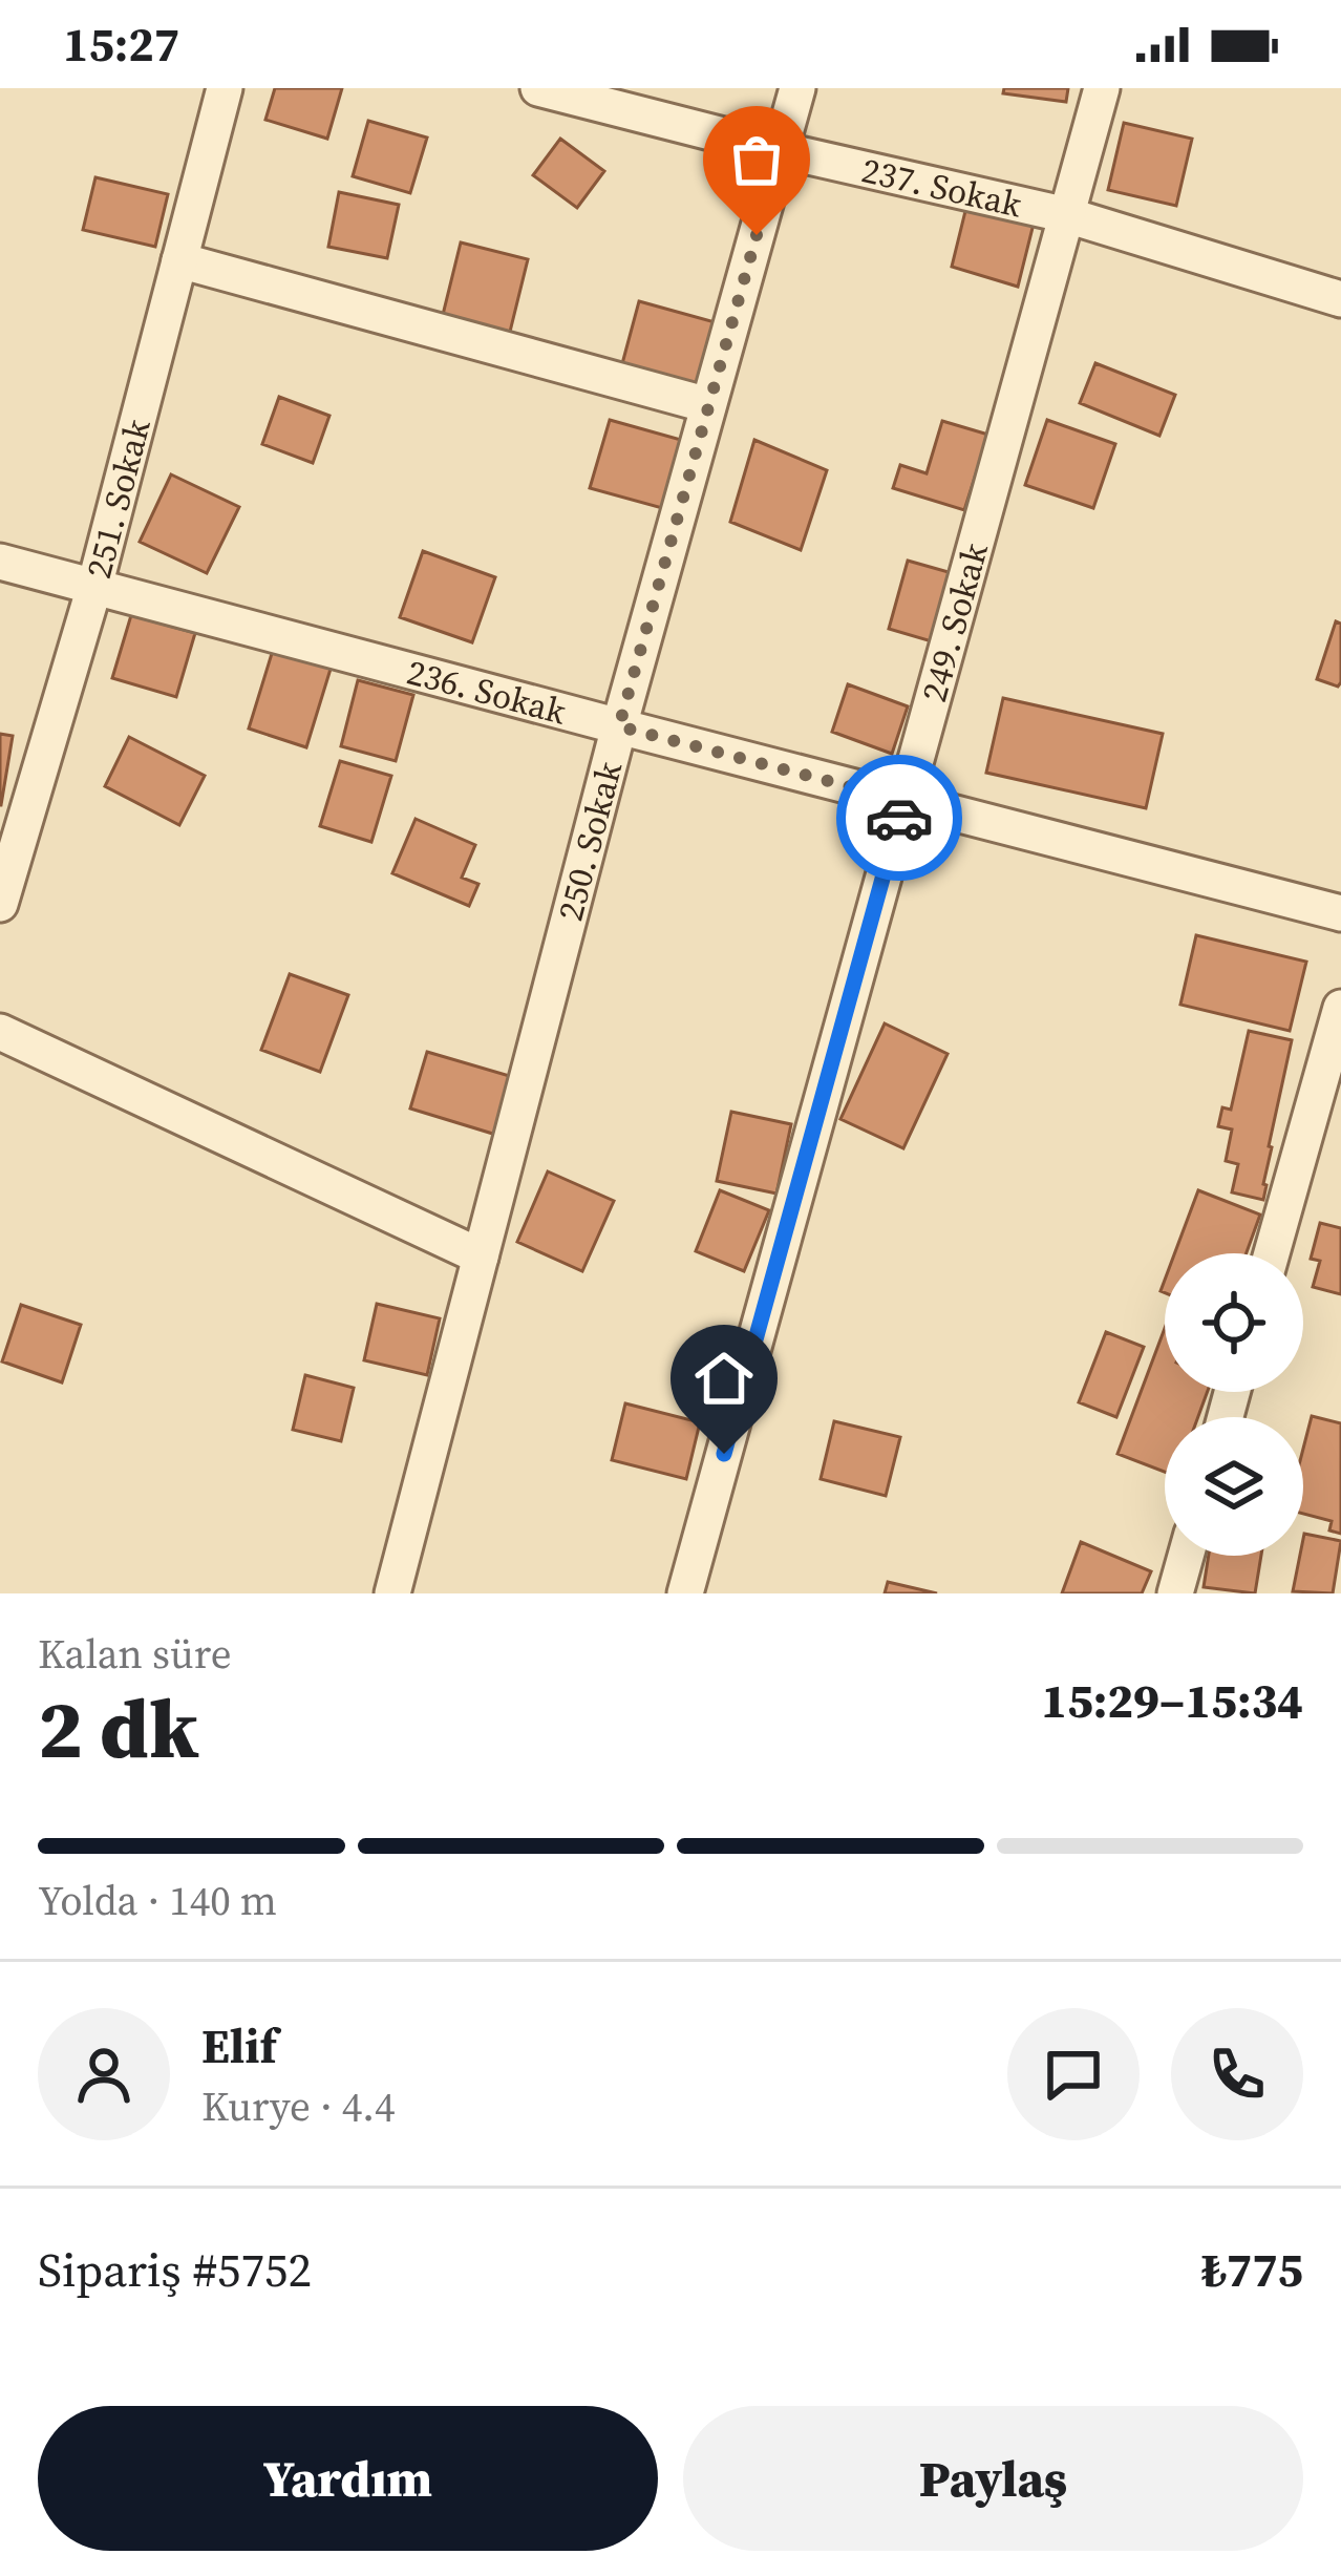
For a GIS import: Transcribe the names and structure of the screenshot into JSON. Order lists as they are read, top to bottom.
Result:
{
  "streets": {
    "street": [
      "237. Sokak",
      "251. Sokak",
      "249. Sokak",
      "236. Sokak",
      "250. Sokak"
    ]
  },
  "crossings": [
    ["237. Sokak", "249. Sokak"],
    ["237. Sokak", "250. Sokak"],
    ["251. Sokak", "236. Sokak"],
    ["249. Sokak", "236. Sokak"],
    ["236. Sokak", "250. Sokak"]
  ],
  "page": {
    "status": "15:27",
    "heading": ["2 dk", "Kalan süre", "15:29–15:34"],
    "panel": [
      "Elif",
      "Kurye · 4.4",
      "Sipariş #5752",
      "₺775"
    ],
    "bar": "Yolda · 140 m",
    "buttons": ["Yardım", "Paylaş"]
  }
}
